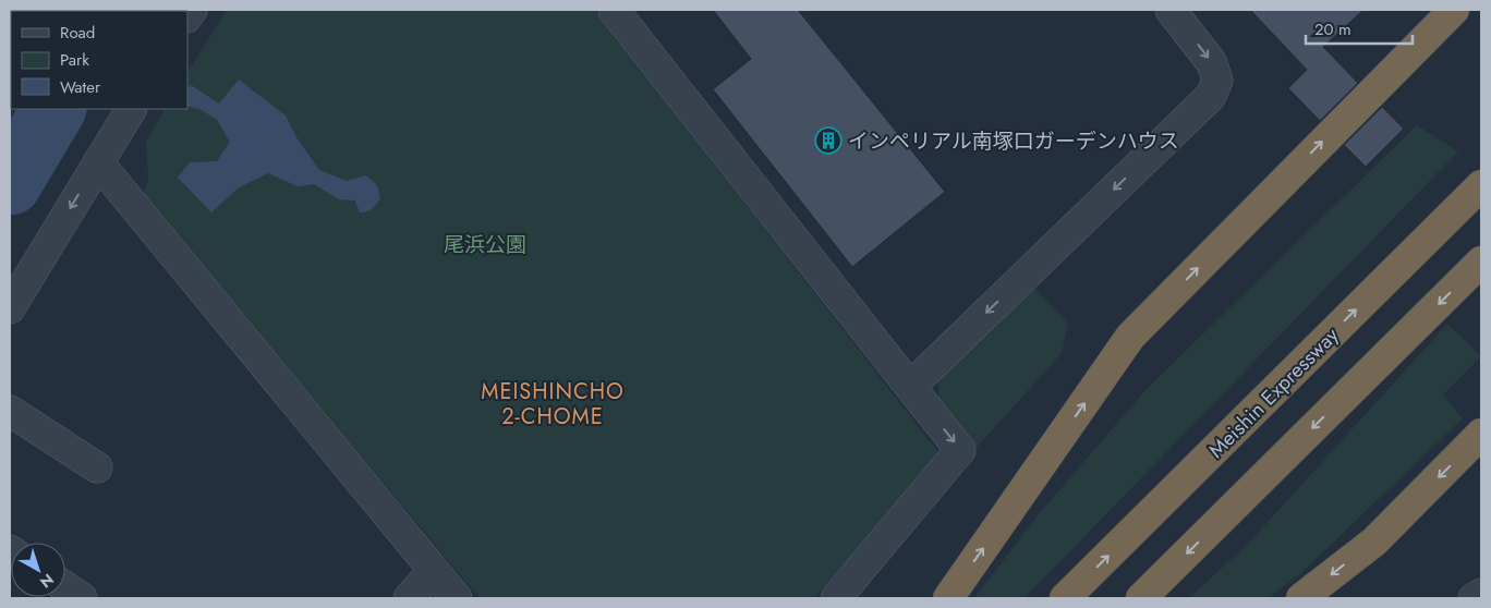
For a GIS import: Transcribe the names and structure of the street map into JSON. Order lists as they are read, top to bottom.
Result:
{
  "streets": {
    "highway": ["Meishin Expressway"]
  },
  "districts": ["MEISHINCHO 2-CHOME"],
  "parks": ["尾浜公園"],
  "places": {
    "building": ["インペリアル南塚口ガーデンハウス"]
  },
  "legend": ["Road", "Park", "Water"],
  "scale_bar": "20 m",
  "north": "bottom right"
}
